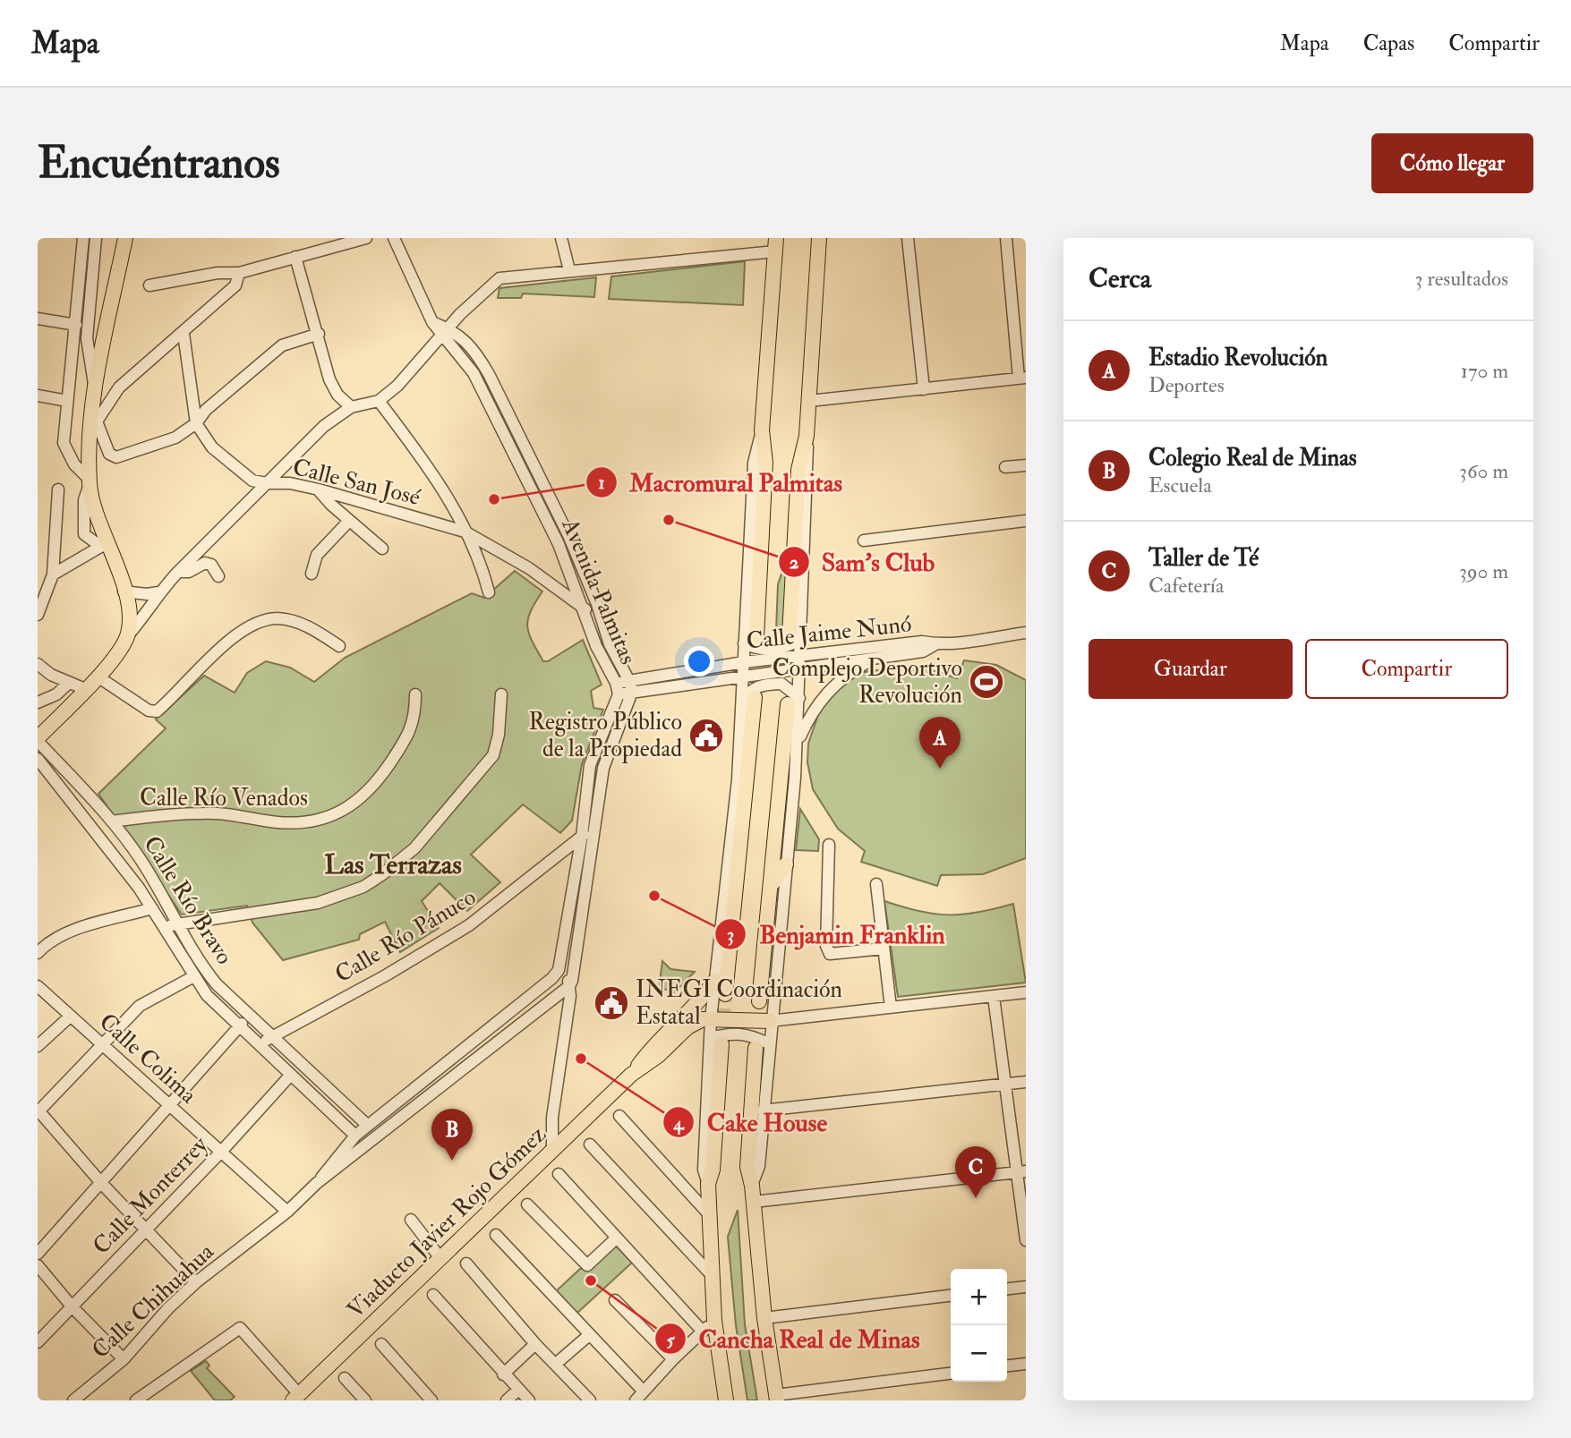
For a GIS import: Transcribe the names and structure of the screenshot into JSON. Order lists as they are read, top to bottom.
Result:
{
  "streets": {
    "main road": ["Viaducto Javier Rojo Gómez"],
    "street": [
      "Calle San José",
      "Avenida Palmitas",
      "Calle Jaime Nunó",
      "Calle Río Venados",
      "Calle Río Bravo",
      "Calle Río Pánuco",
      "Calle Colima",
      "Calle Monterrey",
      "Calle Chihuahua"
    ]
  },
  "crossings": [
    ["Calle San José", "Avenida Palmitas"],
    ["Avenida Palmitas", "Calle Jaime Nunó"],
    ["Calle Río Venados", "Calle Río Bravo"],
    ["Calle Río Bravo", "Calle Río Pánuco"],
    ["Calle Río Bravo", "Calle Monterrey"],
    ["Calle Río Bravo", "Calle Chihuahua"],
    ["Calle Colima", "Calle Monterrey"],
    ["Calle Colima", "Calle Chihuahua"]
  ],
  "districts": ["Las Terrazas"],
  "places": {
    "other": [
      "Macromural Palmitas",
      "Sam's Club",
      "Benjamin Franklin",
      "Cake House",
      "Cancha Real de Minas"
    ],
    "sports": ["Complejo Deportivo Revolución"],
    "public building": ["Registro Público de la Propiedad", "INEGI Coordinación Estatal"]
  },
  "page": {
    "header": "Mapa",
    "nav": ["Mapa", "Capas", "Compartir"],
    "buttons": [
      "Cómo llegar",
      ["Guardar", "Compartir"]
    ],
    "title": "Encuéntranos",
    "heading": ["Cerca", "3 resultados"],
    "list": [
      {
        "mark": "A",
        "name": "Estadio Revolución",
        "note": "Deportes",
        "value": "170 m"
      },
      {
        "mark": "B",
        "name": "Colegio Real de Minas",
        "note": "Escuela",
        "value": "360 m"
      },
      {
        "mark": "C",
        "name": "Taller de Té",
        "note": "Cafetería",
        "value": "390 m"
      }
    ],
    "pins": ["A", "B", "C"],
    "map_buttons": ["+", "−"]
  }
}
